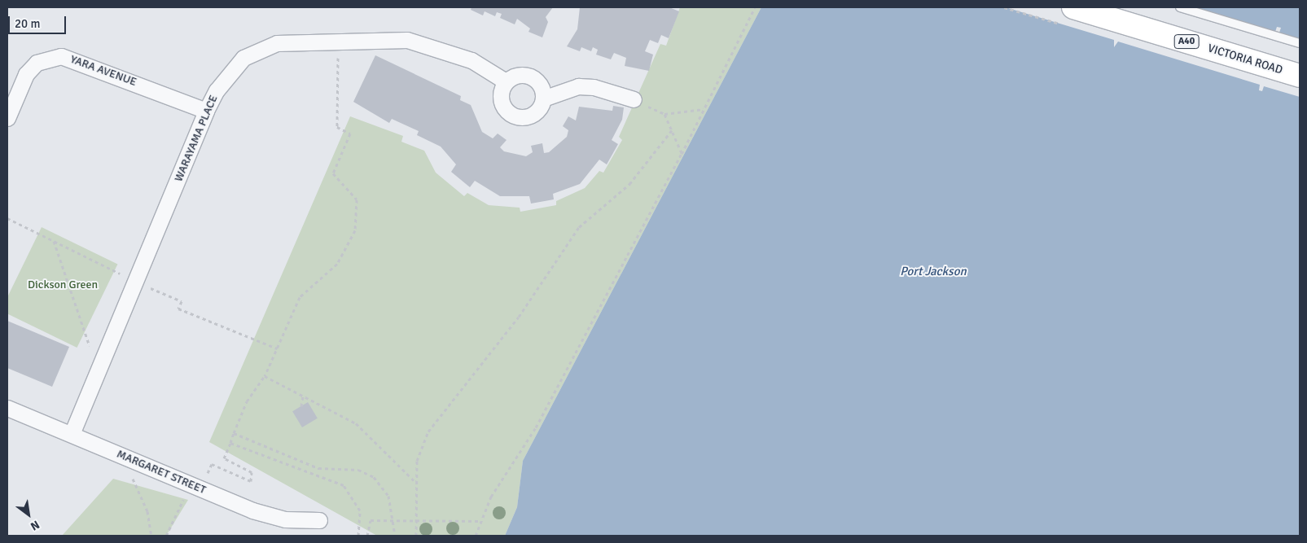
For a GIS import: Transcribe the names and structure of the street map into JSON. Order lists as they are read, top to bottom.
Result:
{
  "streets": {
    "highway": ["A40", "VICTORIA ROAD"],
    "street": ["YARA AVENUE", "WARAYAMA PLACE", "MARGARET STREET"]
  },
  "crossings": [
    ["YARA AVENUE", "WARAYAMA PLACE"],
    ["WARAYAMA PLACE", "MARGARET STREET"]
  ],
  "water": ["Port Jackson"],
  "parks": ["Dickson Green"],
  "scale_bar": "20 m",
  "north": "bottom right"
}
